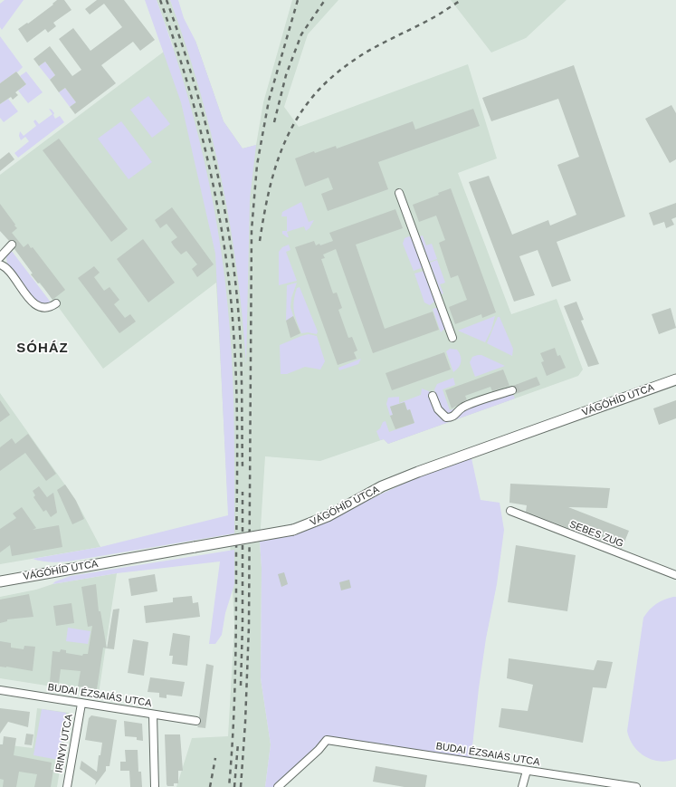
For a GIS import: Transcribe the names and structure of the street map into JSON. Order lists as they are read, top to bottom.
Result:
{
  "streets": {
    "main road": ["VÁGÓHÍD UTCA"],
    "street": ["SEBES ZUG", "BUDAI ÉZSAIÁS UTCA", "IRINYI UTCA"]
  },
  "crossings": [
    ["BUDAI ÉZSAIÁS UTCA", "IRINYI UTCA"]
  ],
  "districts": ["SÓHÁZ"]
}
